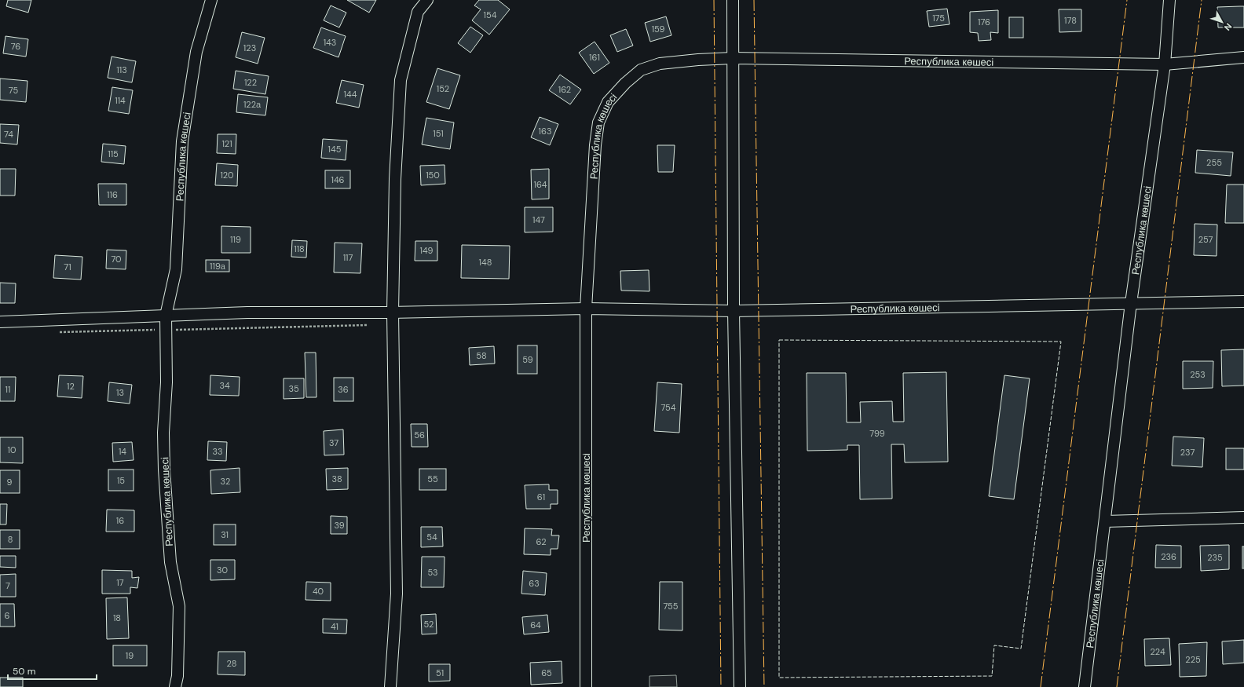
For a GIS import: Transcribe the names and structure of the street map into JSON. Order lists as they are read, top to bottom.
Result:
{
  "streets": {
    "street": ["Республика көшесі"]
  },
  "house_numbers": [
    "154",
    "175",
    "178",
    "176",
    "159",
    "143",
    "76",
    "123",
    "161",
    "113",
    "122",
    "152",
    "162",
    "75",
    "144",
    "114",
    "122а",
    "163",
    "151",
    "74",
    "121",
    "145",
    "115",
    "255",
    "120",
    "150",
    "146",
    "164",
    "116",
    "147",
    "119",
    "257",
    "118",
    "149",
    "117",
    "70",
    "148",
    "119а",
    "71",
    "58",
    "59",
    "253",
    "34",
    "12",
    "35",
    "11",
    "36",
    "13",
    "754",
    "799",
    "56",
    "37",
    "10",
    "14",
    "33",
    "237",
    "38",
    "55",
    "15",
    "32",
    "9",
    "61",
    "16",
    "39",
    "31",
    "54",
    "8",
    "62",
    "236",
    "235",
    "30",
    "53",
    "17",
    "63",
    "7",
    "40",
    "755",
    "6",
    "18",
    "52",
    "64",
    "41",
    "224",
    "19",
    "225",
    "28",
    "51",
    "65"
  ],
  "scale_bar": "50 m",
  "north": "bottom right"
}
